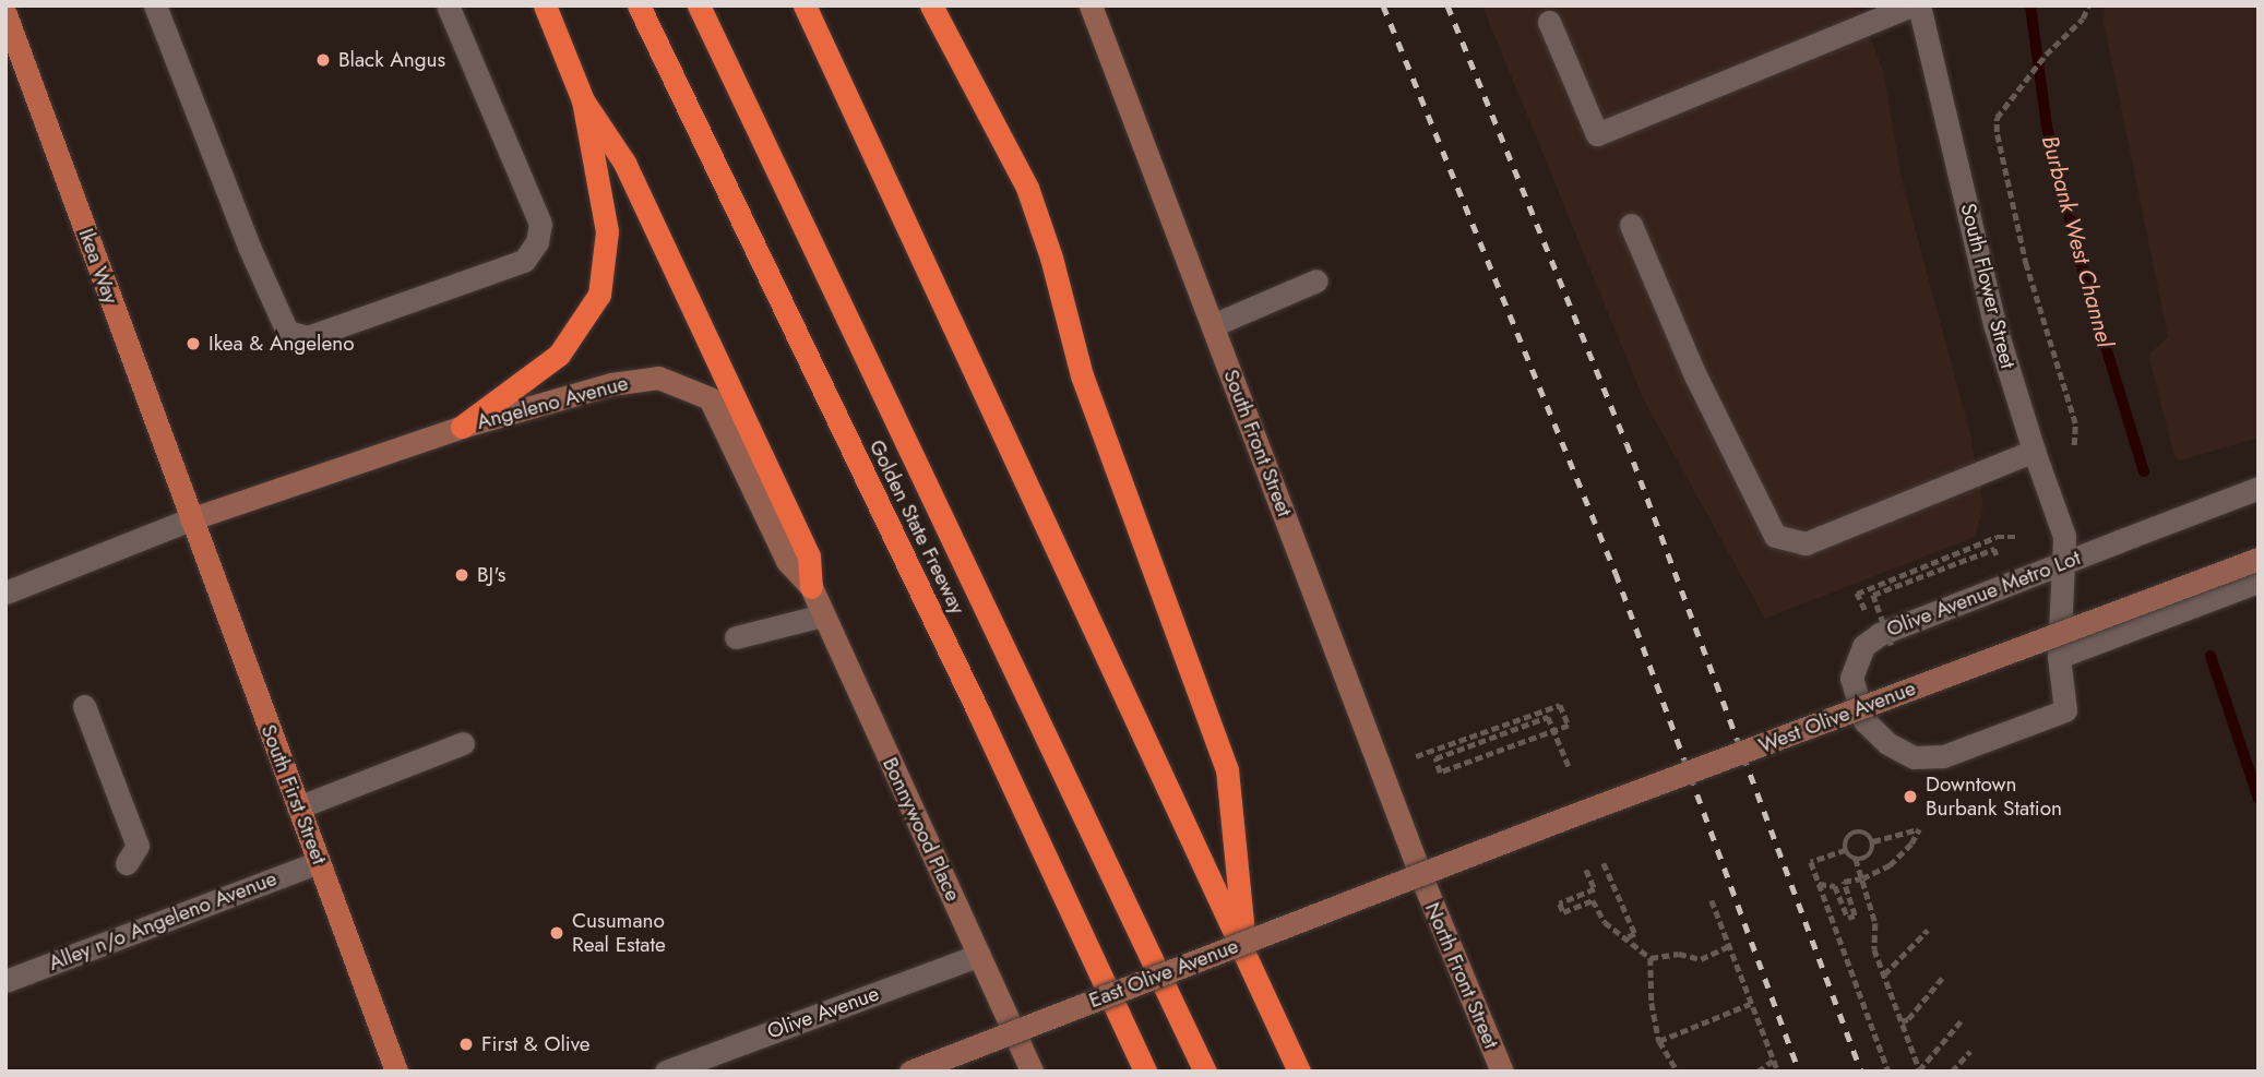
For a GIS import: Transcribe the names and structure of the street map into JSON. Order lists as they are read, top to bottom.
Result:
{
  "streets": {
    "highway": ["Golden State Freeway"],
    "main road": [
      "Ikea Way",
      "Angeleno Avenue",
      "South Front Street",
      "West Olive Avenue",
      "South First Street",
      "Bonnywood Place",
      "East Olive Avenue",
      "North Front Street"
    ],
    "street": [
      "South Flower Street",
      "Olive Avenue Metro Lot",
      "Alley n/o Angeleno Avenue",
      "Olive Avenue"
    ]
  },
  "crossings": [
    ["Ikea Way", "Angeleno Avenue"],
    ["Ikea Way", "South First Street"],
    ["South Flower Street", "Olive Avenue Metro Lot"],
    ["Angeleno Avenue", "South First Street"],
    ["Angeleno Avenue", "Bonnywood Place"],
    ["South Front Street", "West Olive Avenue"],
    ["South Front Street", "East Olive Avenue"],
    ["South Front Street", "North Front Street"],
    ["West Olive Avenue", "East Olive Avenue"],
    ["West Olive Avenue", "North Front Street"],
    ["South First Street", "Alley n/o Angeleno Avenue"],
    ["Bonnywood Place", "Olive Avenue"],
    ["East Olive Avenue", "North Front Street"]
  ],
  "water": ["Burbank West Channel"],
  "places": [
    "Black Angus",
    "Ikea & Angeleno",
    "BJ's",
    "Downtown Burbank Station",
    "Cusumano Real Estate",
    "First & Olive"
  ]
}
